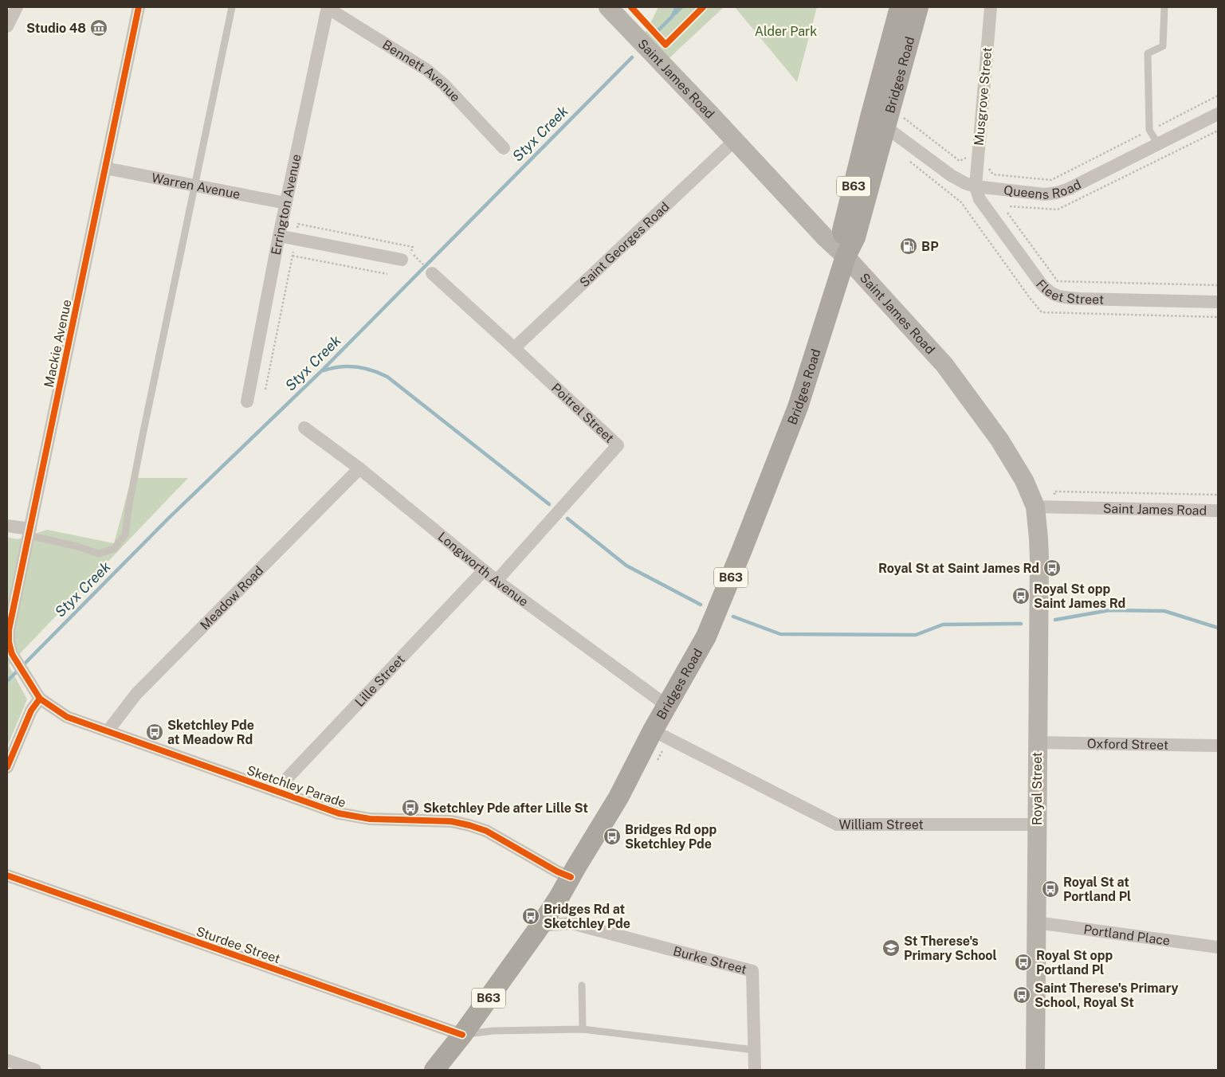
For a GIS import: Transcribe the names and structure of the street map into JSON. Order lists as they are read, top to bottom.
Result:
{
  "streets": {
    "main road": [
      "Bridges Road",
      "Saint James Road",
      "B63",
      "Royal Street"
    ],
    "street": [
      "Bennett Avenue",
      "Musgrove Street",
      "Queens Road",
      "Warren Avenue",
      "Errington Avenue",
      "Saint Georges Road",
      "Fleet Street",
      "Mackie Avenue",
      "Poitrel Street",
      "Longworth Avenue",
      "Meadow Road",
      "Lille Street",
      "Oxford Street",
      "Sketchley Parade",
      "William Street",
      "Portland Place",
      "Sturdee Street",
      "Burke Street"
    ]
  },
  "crossings": [
    ["Bennett Avenue", "Errington Avenue"],
    ["Bridges Road", "Saint James Road"],
    ["Bridges Road", "Queens Road"],
    ["Bridges Road", "Longworth Avenue"],
    ["Bridges Road", "Sketchley Parade"],
    ["Bridges Road", "William Street"],
    ["Bridges Road", "Sturdee Street"],
    ["Bridges Road", "Burke Street"],
    ["Saint James Road", "Saint Georges Road"],
    ["Saint James Road", "Royal Street"],
    ["Musgrove Street", "Queens Road"],
    ["Musgrove Street", "Fleet Street"],
    ["Queens Road", "Fleet Street"],
    ["Warren Avenue", "Errington Avenue"],
    ["Warren Avenue", "Mackie Avenue"],
    ["Saint Georges Road", "Poitrel Street"],
    ["Mackie Avenue", "Sketchley Parade"],
    ["Poitrel Street", "Longworth Avenue"],
    ["Longworth Avenue", "Meadow Road"],
    ["Longworth Avenue", "Lille Street"],
    ["Meadow Road", "Sketchley Parade"],
    ["Lille Street", "Sketchley Parade"],
    ["Oxford Street", "Royal Street"],
    ["Royal Street", "William Street"],
    ["Royal Street", "Portland Place"]
  ],
  "water": ["Styx Creek"],
  "parks": ["Alder Park"],
  "places": {
    "museum": ["Studio 48"],
    "fuel station": ["BP"],
    "bus stop": [
      "Royal St at Saint James Rd",
      "Royal St opp Saint James Rd",
      "Sketchley Pde at Meadow Rd",
      "Sketchley Pde after Lille St",
      "Bridges Rd opp Sketchley Pde",
      "Royal St at Portland Pl",
      "Bridges Rd at Sketchley Pde",
      "Royal St opp Portland Pl",
      "Saint Therese's Primary School, Royal St"
    ],
    "school or university": ["St Therese's Primary School"]
  }
}
